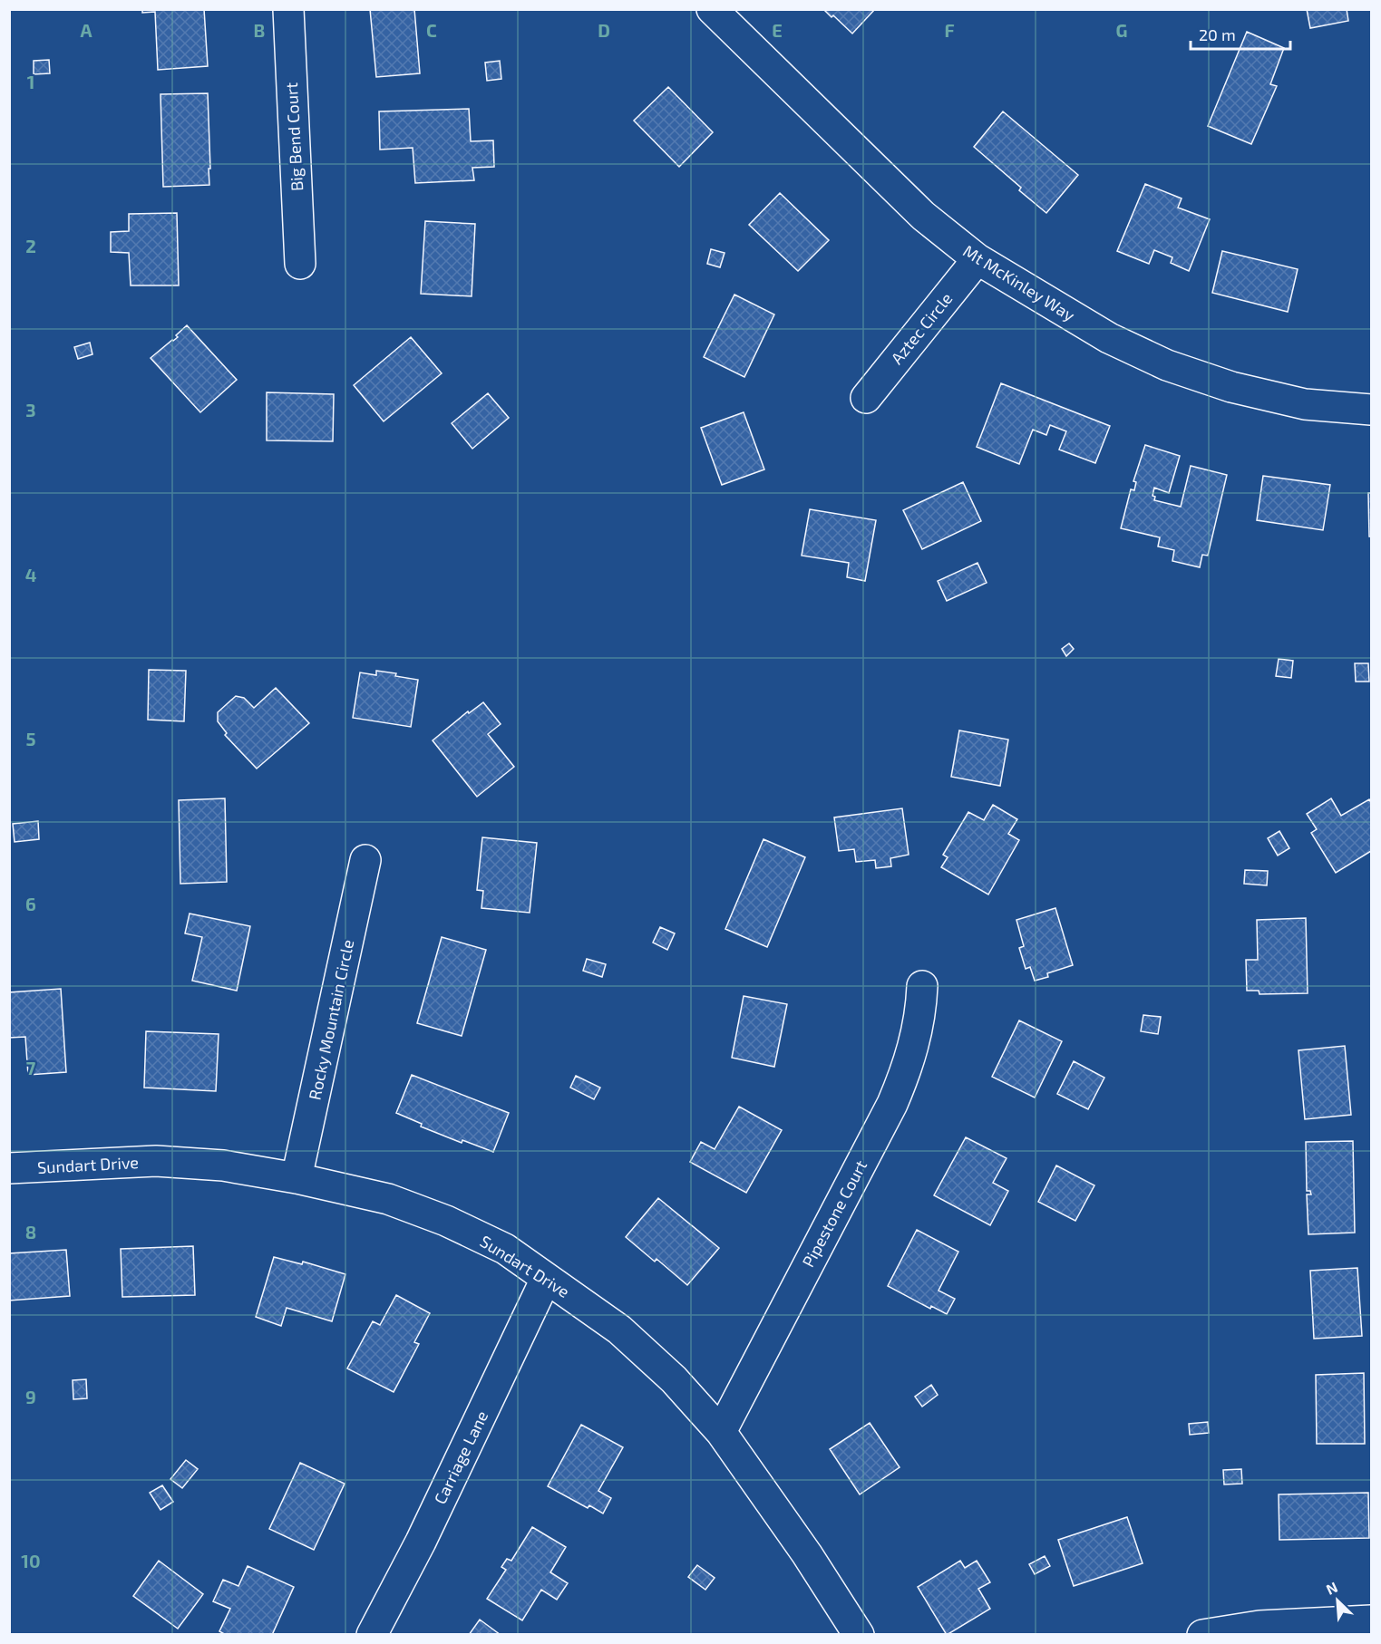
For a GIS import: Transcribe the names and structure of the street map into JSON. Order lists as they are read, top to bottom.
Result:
{
  "streets": {
    "street": [
      "Big Bend Court",
      "Mt McKinley Way",
      "Aztec Circle",
      "Rocky Mountain Circle",
      "Sundart Drive",
      "Pipestone Court",
      "Carriage Lane"
    ]
  },
  "crossings": [
    ["Mt McKinley Way", "Aztec Circle"],
    ["Rocky Mountain Circle", "Sundart Drive"],
    ["Sundart Drive", "Pipestone Court"],
    ["Sundart Drive", "Carriage Lane"]
  ],
  "scale_bar": "20 m",
  "north": "top left",
  "grid": {
    "columns": [
      "A",
      "B",
      "C",
      "D",
      "E",
      "F",
      "G"
    ],
    "rows": [
      "1",
      "2",
      "3",
      "4",
      "5",
      "6",
      "7",
      "8",
      "9",
      "10"
    ]
  }
}
